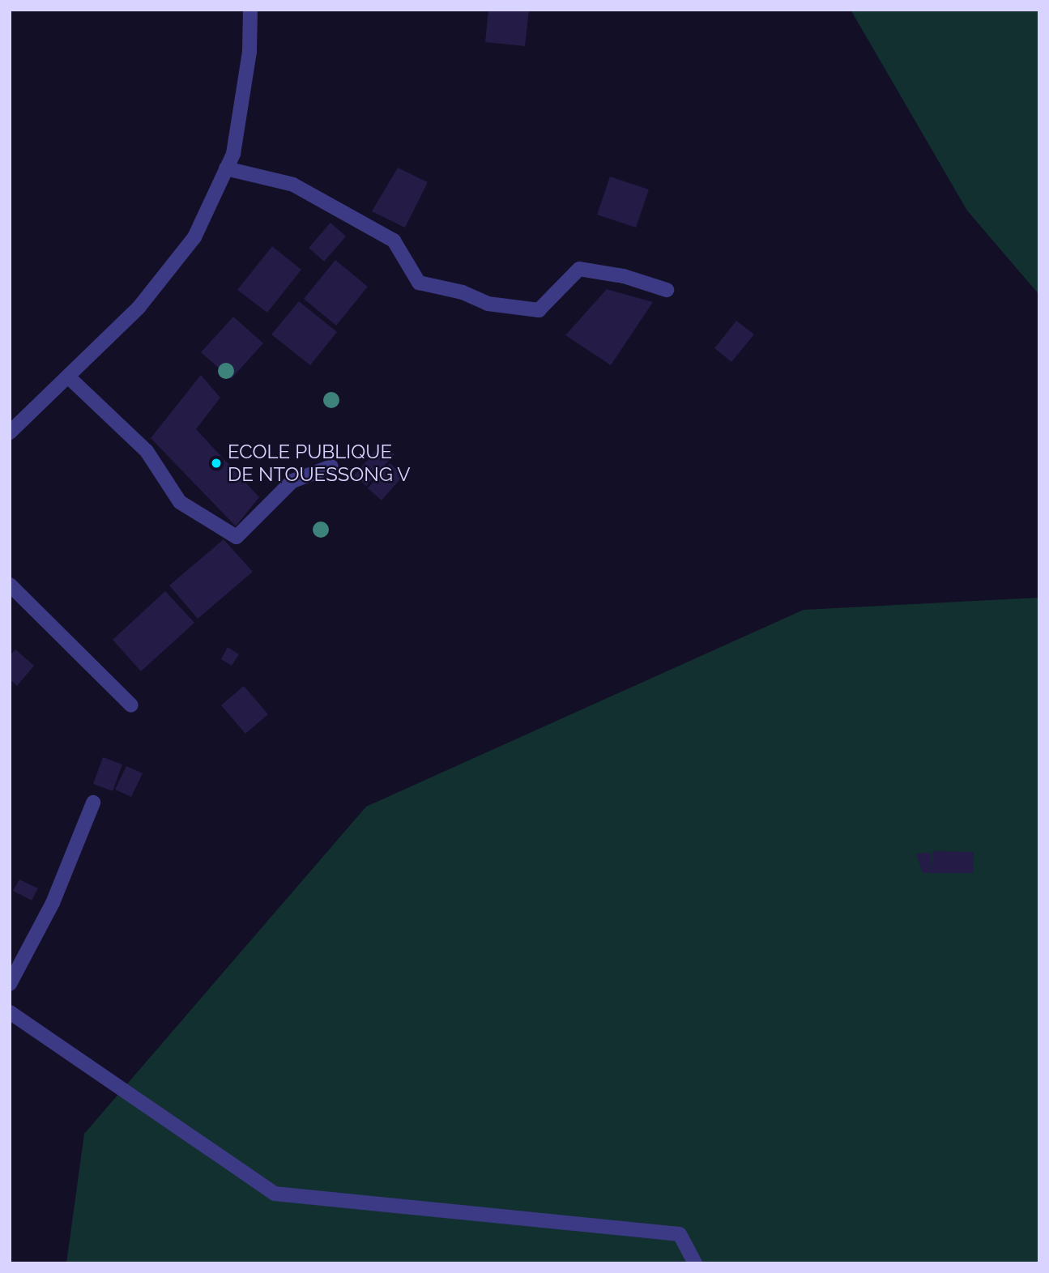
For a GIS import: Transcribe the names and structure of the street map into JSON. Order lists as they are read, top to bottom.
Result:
{
  "places": ["ECOLE PUBLIQUE DE NTOUESSONG V"]
}
